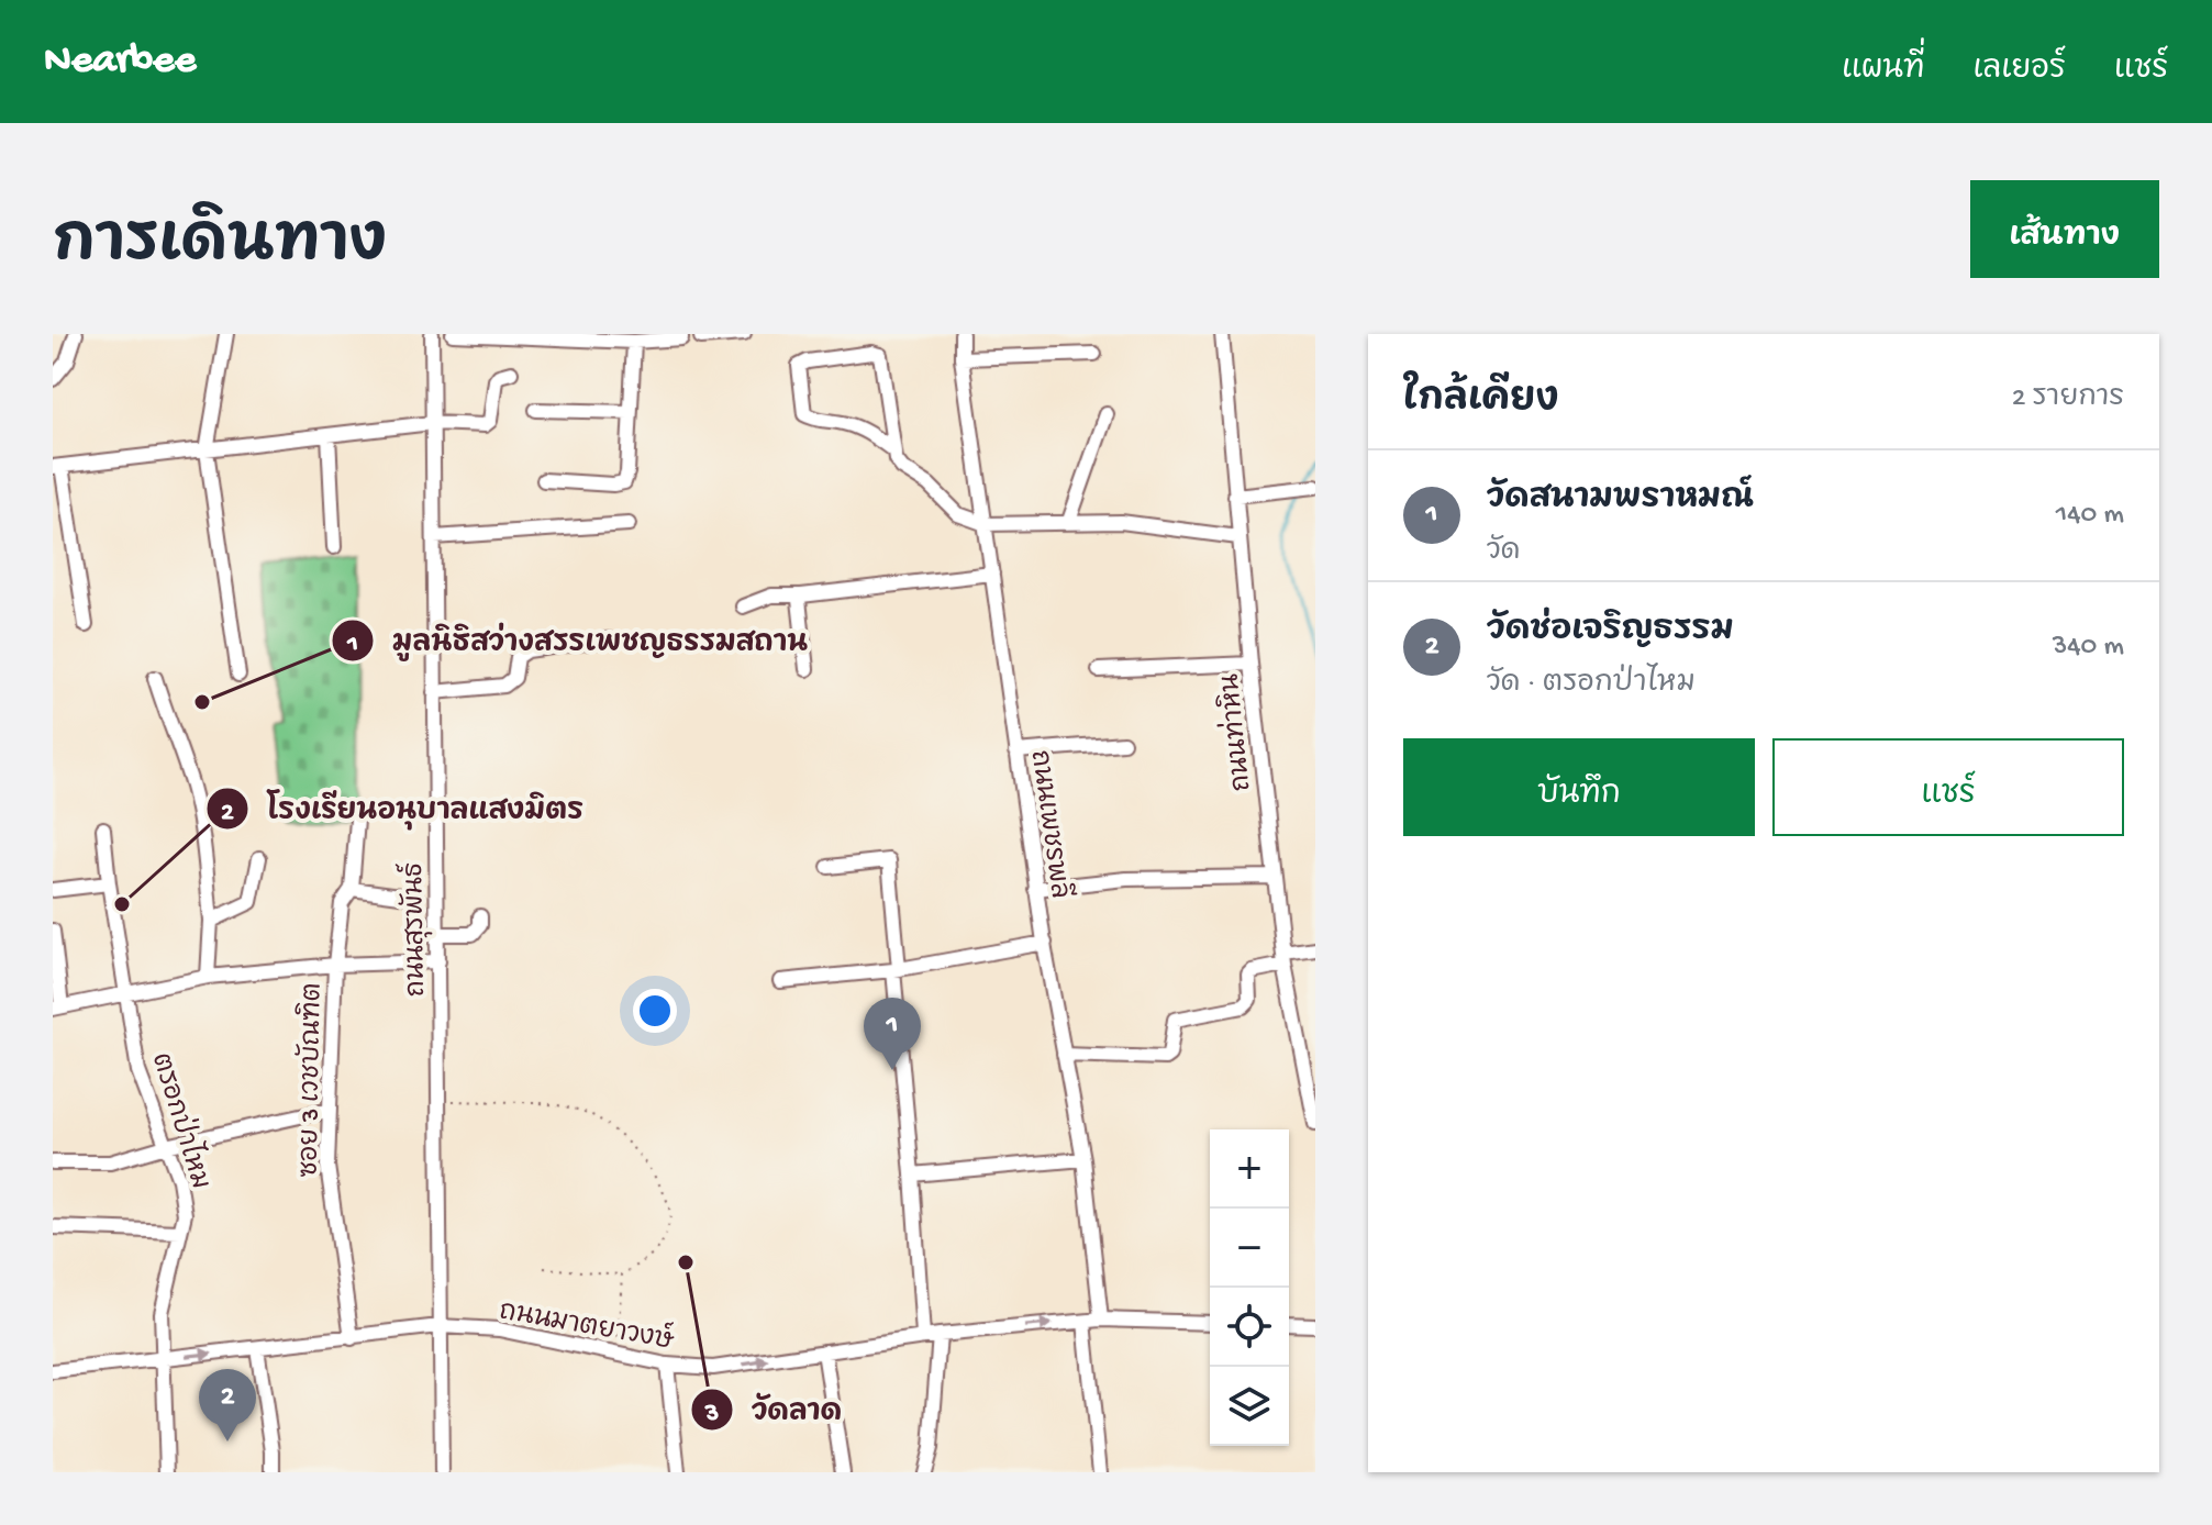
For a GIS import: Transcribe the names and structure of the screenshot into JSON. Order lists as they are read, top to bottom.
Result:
{
  "streets": {
    "street": [
      "ถนนท่าหิน",
      "ถนนเพชรพลี",
      "ถนนสุรพันธ์",
      "ซอย 3 เวชบัณฑิต",
      "ตรอกป่าไหม",
      "ถนนมาตยาวงษ์"
    ]
  },
  "crossings": [
    ["ถนนเพชรพลี", "ถนนมาตยาวงษ์"],
    ["ถนนสุรพันธ์", "ถนนมาตยาวงษ์"],
    ["ซอย 3 เวชบัณฑิต", "ถนนมาตยาวงษ์"],
    ["ตรอกป่าไหม", "ถนนมาตยาวงษ์"]
  ],
  "places": ["มูลนิธิสว่างสรรเพชญธรรมสถาน", "โรงเรียนอนุบาลแสงมิตร", "วัดลาด"],
  "page": {
    "header": "Nearbee",
    "nav": ["แผนที่", "เลเยอร์", "แชร์"],
    "title": "การเดินทาง",
    "buttons": [
      "เส้นทาง",
      ["บันทึก", "แชร์"]
    ],
    "heading": ["ใกล้เคียง", "2 รายการ"],
    "list": [
      {
        "mark": "1",
        "name": "วัดสนามพราหมณ์",
        "note": "วัด",
        "value": "140 m"
      },
      {
        "mark": "2",
        "name": "วัดช่อเจริญธรรม",
        "note": "วัด · ตรอกป่าไหม",
        "value": "340 m"
      }
    ],
    "pins": ["1", "2"],
    "map_buttons": ["+", "−"]
  }
}
